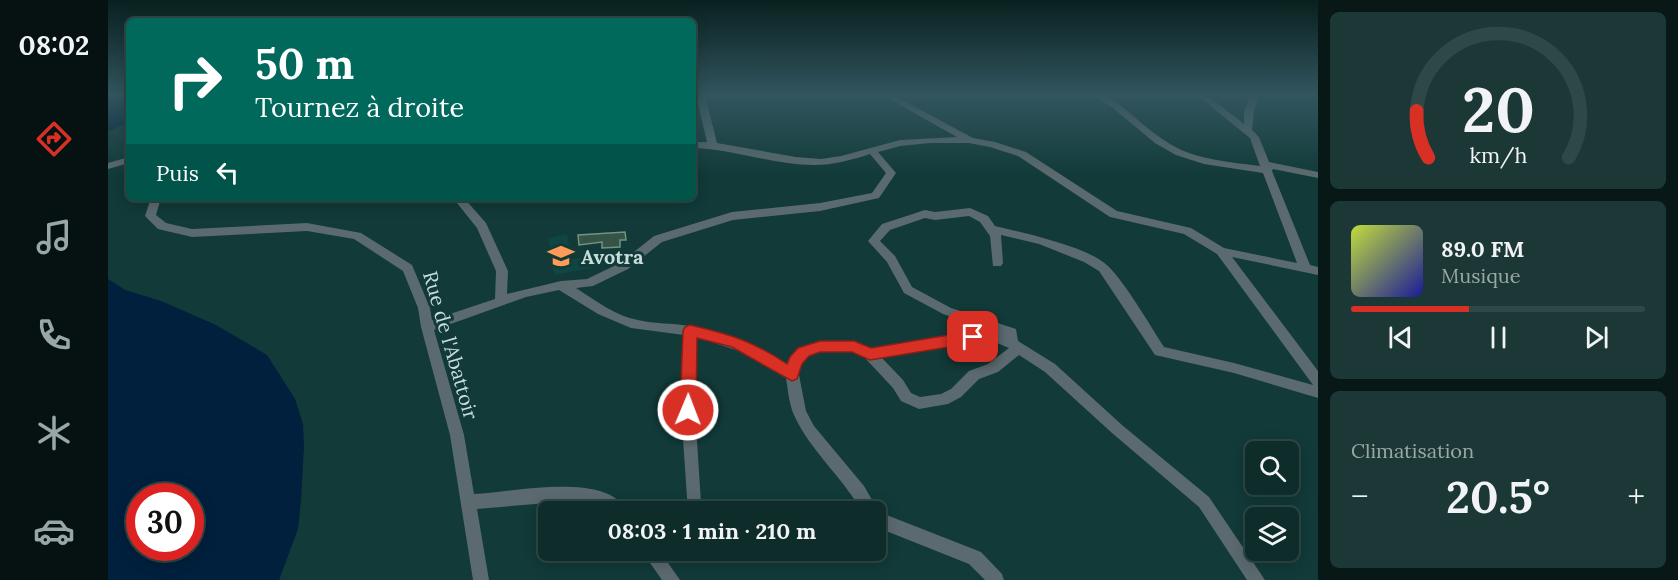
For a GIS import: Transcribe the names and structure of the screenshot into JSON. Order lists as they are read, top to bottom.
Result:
{
  "streets": {
    "street": ["Rue de l'Abattoir"]
  },
  "places": {
    "school or university": ["Avotra"]
  },
  "page": {
    "tabs": "08:02",
    "turn": ["50 m", "Tournez à droite"],
    "then": "Puis",
    "song": ["89.0 FM", "Musique"],
    "tile": "Climatisation",
    "heat": ["−", "20.5°", "+"],
    "limit": "30",
    "trip": "08:03 · 1 min · 210 m",
    "gauge": ["20", "km/h"]
  }
}
